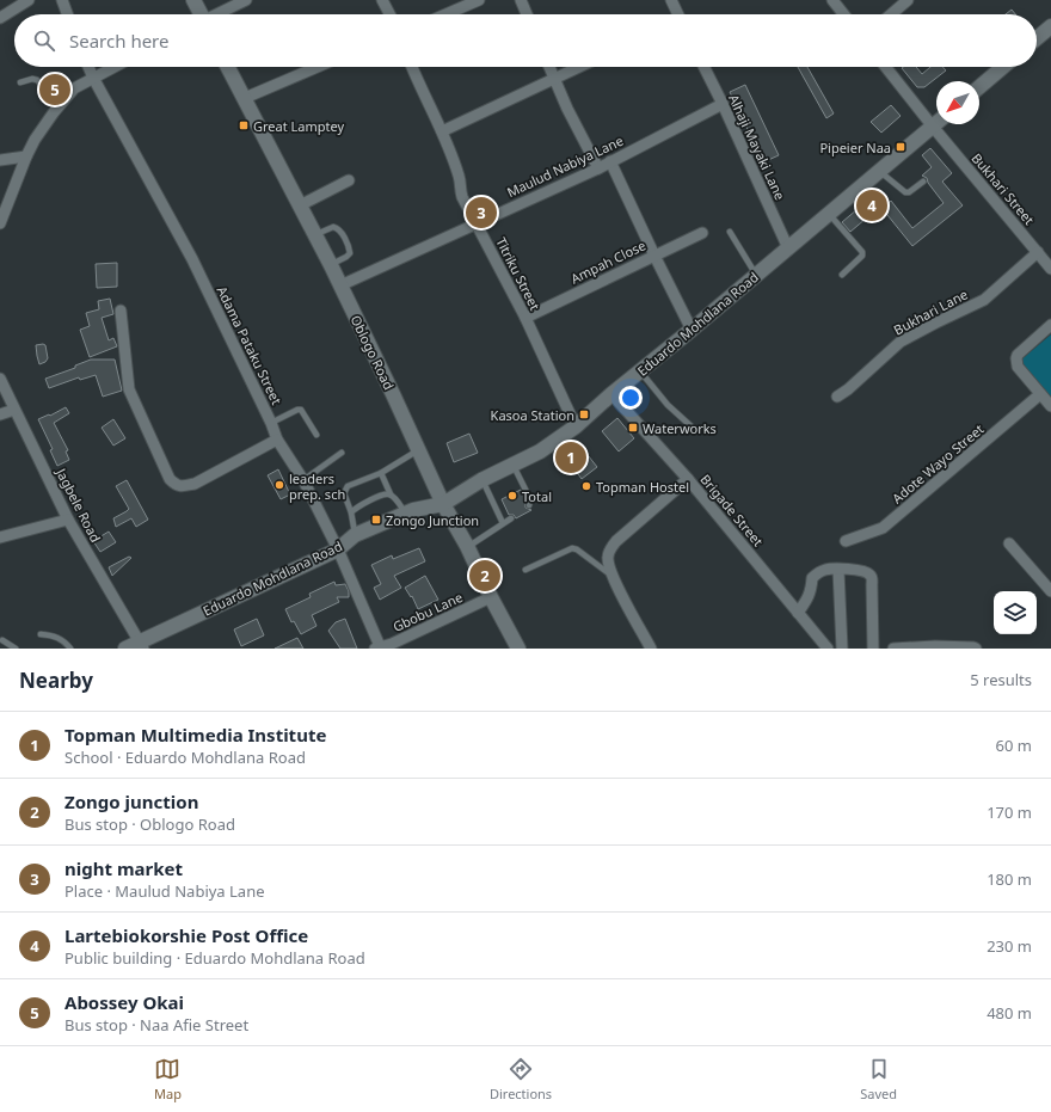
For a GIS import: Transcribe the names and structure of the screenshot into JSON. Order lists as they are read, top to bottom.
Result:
{
  "streets": {
    "main road": ["Eduardo Mohdlana Road", "Oblogo Road"],
    "street": [
      "Alhaji Mayaki Lane",
      "Maulud Nabiya Lane",
      "Bukhari Street",
      "Ampah Close",
      "Titriku Street",
      "Bukhari Lane",
      "Adama Pataku Street",
      "Adote Wayo Street",
      "Jagbele Road",
      "Brigade Street",
      "Gbobu Lane"
    ]
  },
  "crossings": [
    ["Alhaji Mayaki Lane", "Maulud Nabiya Lane"],
    ["Alhaji Mayaki Lane", "Eduardo Mohdlana Road"],
    ["Maulud Nabiya Lane", "Titriku Street"],
    ["Maulud Nabiya Lane", "Oblogo Road"],
    ["Bukhari Street", "Bukhari Lane"],
    ["Ampah Close", "Titriku Street"],
    ["Titriku Street", "Eduardo Mohdlana Road"],
    ["Eduardo Mohdlana Road", "Adama Pataku Street"],
    ["Eduardo Mohdlana Road", "Oblogo Road"],
    ["Eduardo Mohdlana Road", "Jagbele Road"],
    ["Eduardo Mohdlana Road", "Brigade Street"],
    ["Adama Pataku Street", "Gbobu Lane"],
    ["Oblogo Road", "Gbobu Lane"]
  ],
  "places": {
    "transit": [
      "Great Lamptey",
      "Pipeier Naa",
      "Kasoa Station",
      "Waterworks",
      "Zongo Junction"
    ],
    "other": ["leaders prep. sch", "Topman Hostel", "Total"]
  },
  "north": "bottom left",
  "page": {
    "search": "Search here",
    "pins": [
      "5",
      "4",
      "3",
      "1",
      "2"
    ],
    "heading": ["Nearby", "5 results"],
    "list": [
      {
        "mark": "1",
        "name": "Topman Multimedia Institute",
        "note": "School · Eduardo Mohdlana Road",
        "value": "60 m"
      },
      {
        "mark": "2",
        "name": "Zongo junction",
        "note": "Bus stop · Oblogo Road",
        "value": "170 m"
      },
      {
        "mark": "3",
        "name": "night market",
        "note": "Place · Maulud Nabiya Lane",
        "value": "180 m"
      },
      {
        "mark": "4",
        "name": "Lartebiokorshie Post Office",
        "note": "Public building · Eduardo Mohdlana Road",
        "value": "230 m"
      },
      {
        "mark": "5",
        "name": "Abossey Okai",
        "note": "Bus stop · Naa Afie Street",
        "value": "480 m"
      }
    ],
    "nav": ["Map", "Directions", "Saved"]
  }
}
